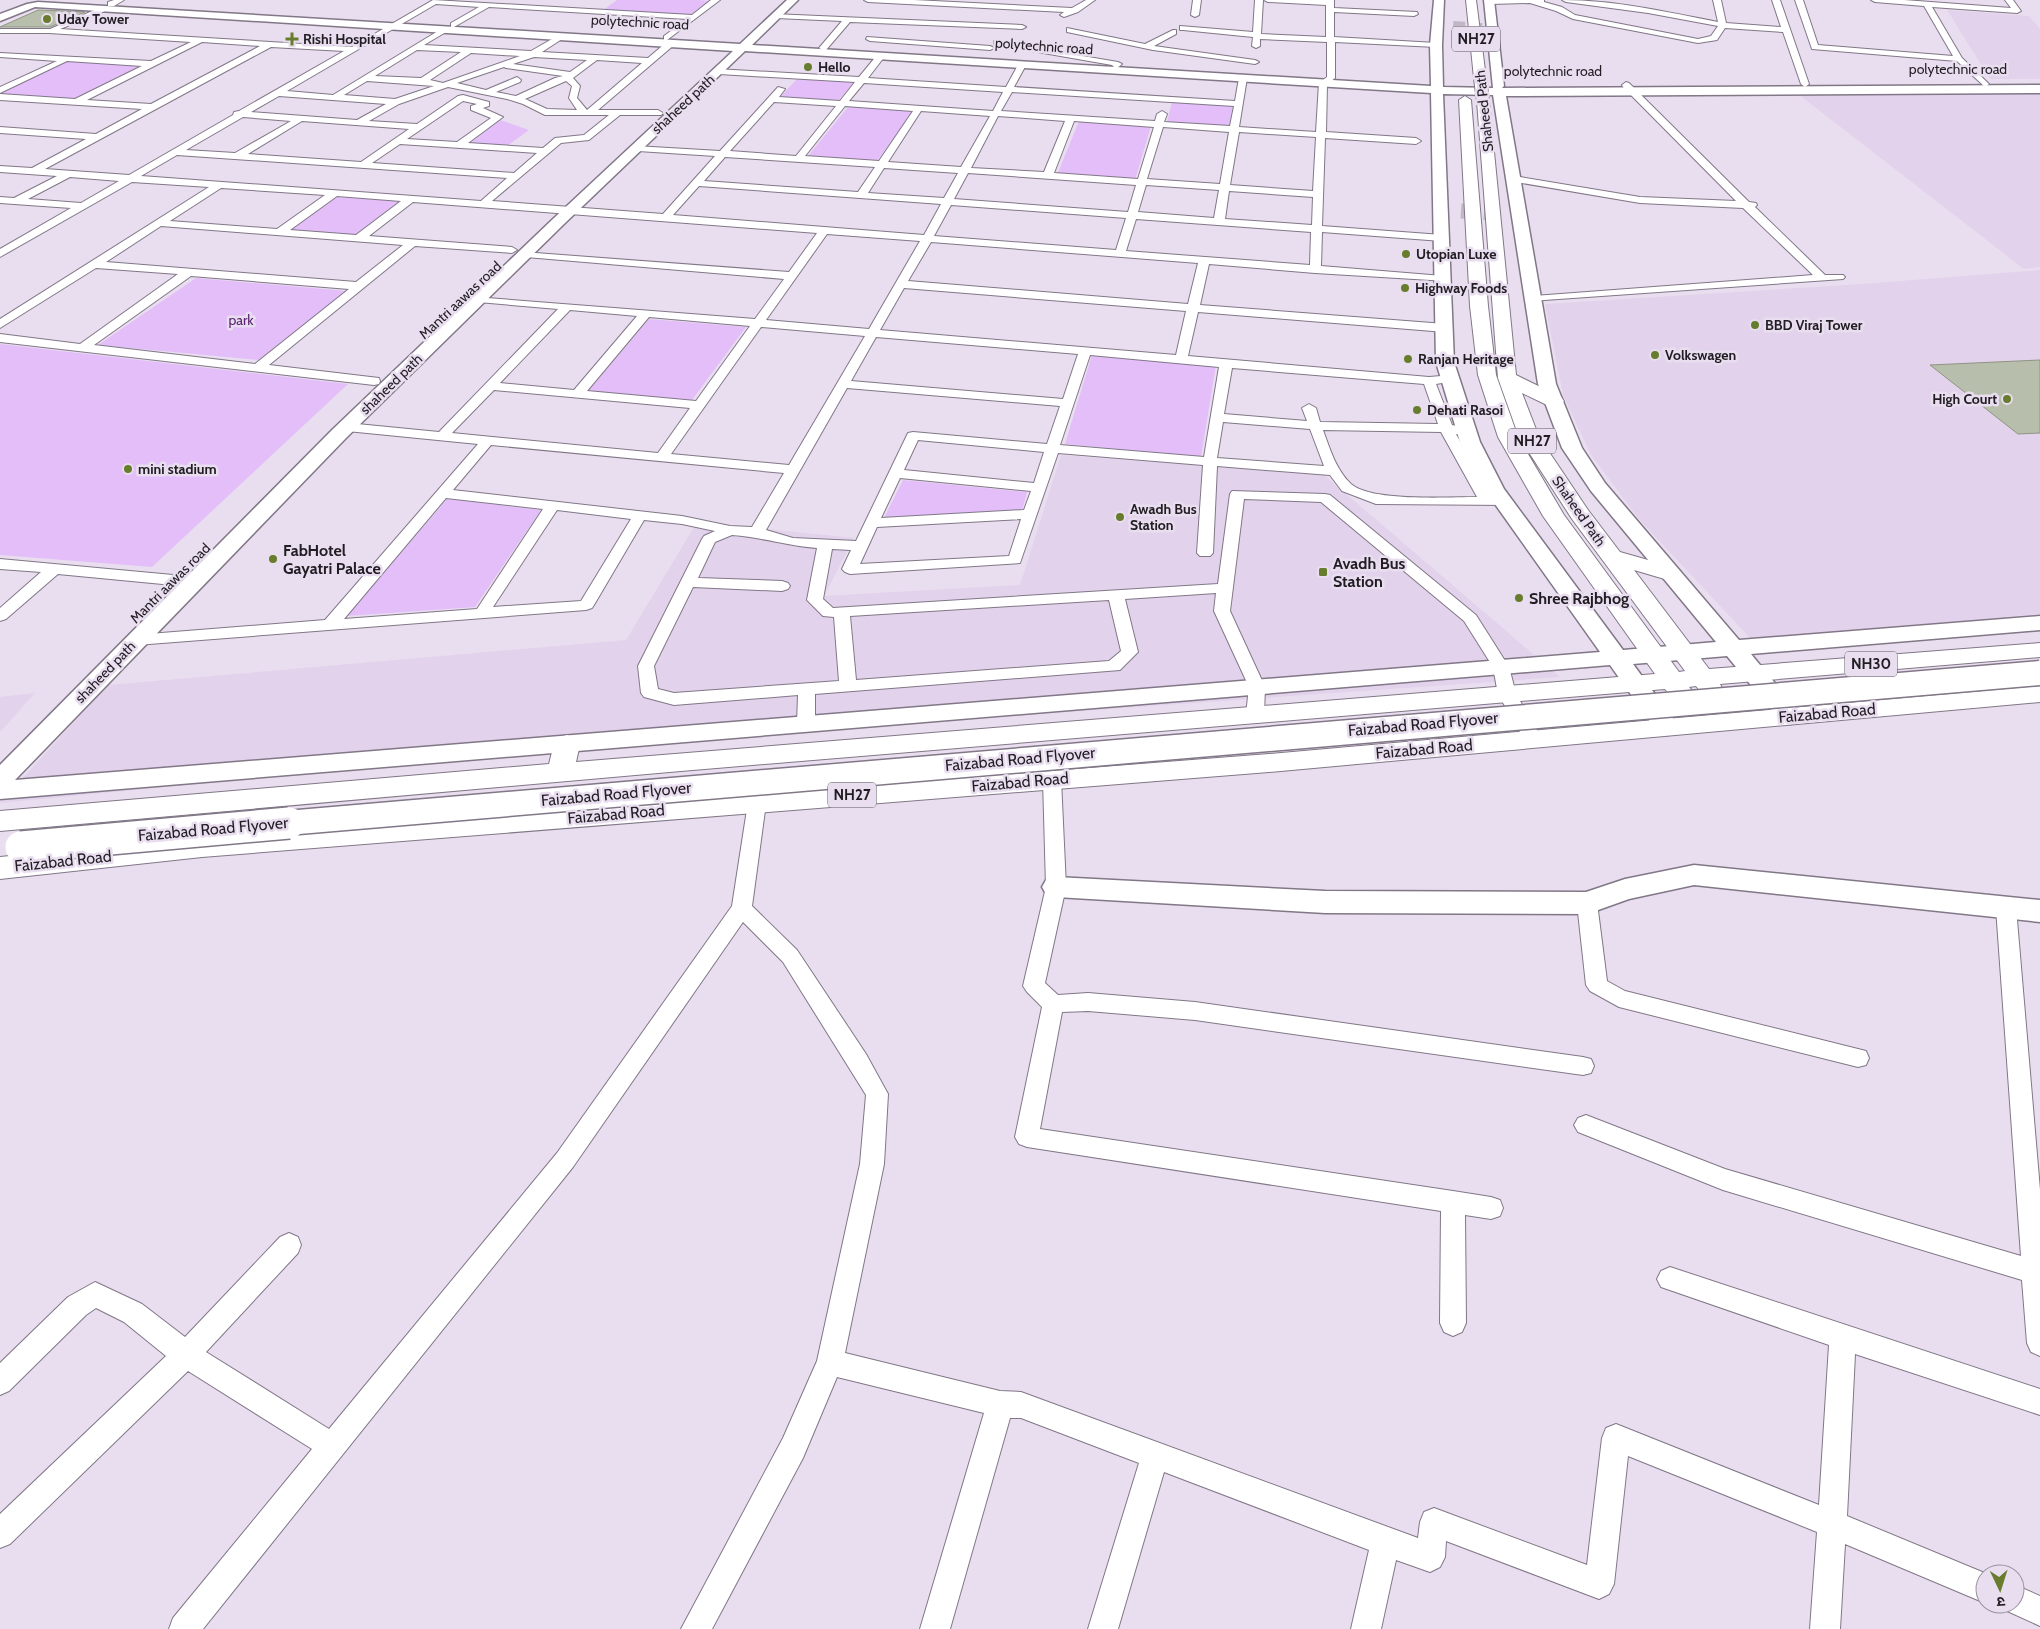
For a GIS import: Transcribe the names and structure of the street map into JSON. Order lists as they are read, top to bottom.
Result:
{
  "streets": {
    "highway": [
      "NH27",
      "Shaheed Path",
      "NH30",
      "Faizabad Road",
      "Faizabad Road Flyover"
    ],
    "street": ["polytechnic road", "shaheed path", "Mantri aawas road"]
  },
  "crossings": [
    ["polytechnic road", "shaheed path"],
    ["shaheed path", "Mantri aawas road"],
    ["Shaheed Path", "NH30"],
    ["Shaheed Path", "Faizabad Road"]
  ],
  "parks": ["park"],
  "places": {
    "other": [
      "Uday Tower",
      "Hello",
      "Utopian Luxe",
      "Highway Foods",
      "BBD Viraj Tower",
      "Volkswagen",
      "Ranjan Heritage",
      "High Court",
      "Dehati Rasoi",
      "mini stadium",
      "Awadh Bus Station",
      "FabHotel Gayatri Palace",
      "Shree Rajbhog"
    ],
    "health": ["Rishi Hospital"],
    "transit": ["Avadh Bus Station"]
  },
  "north": "bottom"
}
